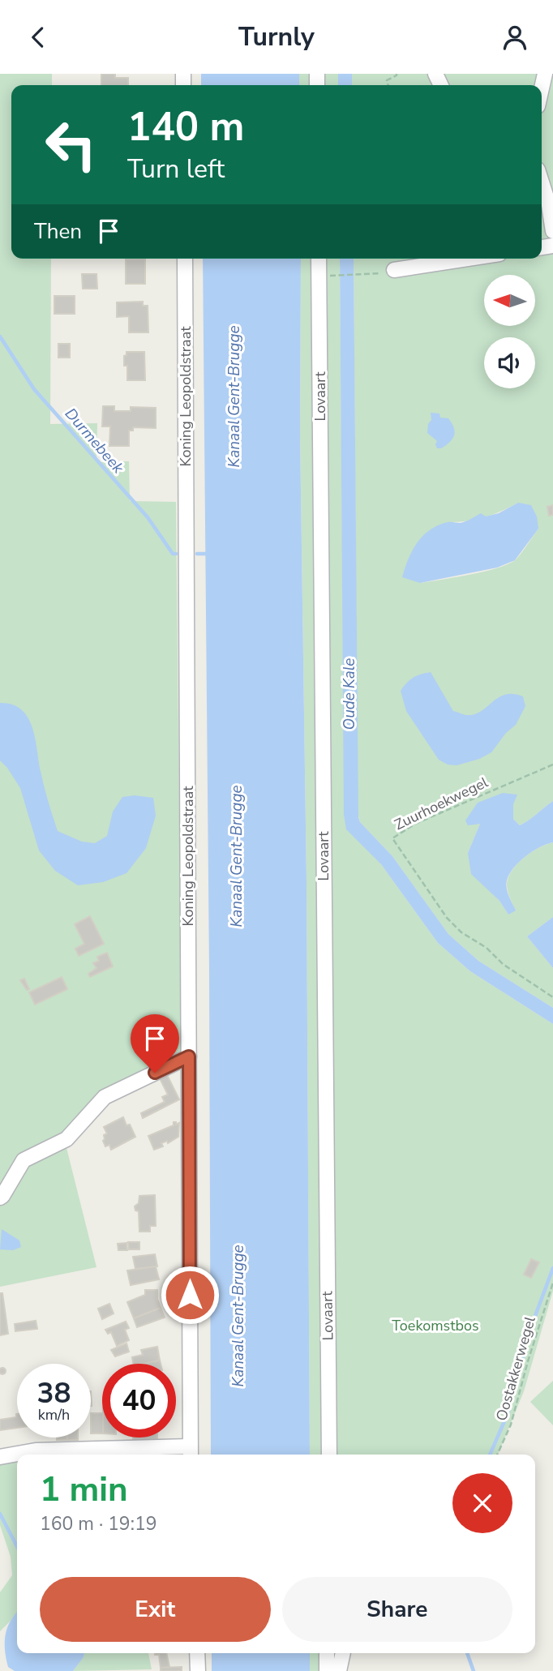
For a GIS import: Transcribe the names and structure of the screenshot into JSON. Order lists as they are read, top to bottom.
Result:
{
  "streets": {
    "street": ["Koning Leopoldstraat", "Lovaart"],
    "path": ["Zuurhoekwegel", "Oostakkerwegel"]
  },
  "water": ["Kanaal Gent-Brugge", "Durmebeek", "Oude Kale"],
  "parks": ["Toekomstbos"],
  "north": "left",
  "page": {
    "header": "Turnly",
    "turn": ["140 m", "Turn left"],
    "then": "Then",
    "speed": "38 km/h",
    "limit": "40",
    "heading": ["1 min", "160 m · 19:19"],
    "buttons": ["Exit", "Share"]
  }
}
